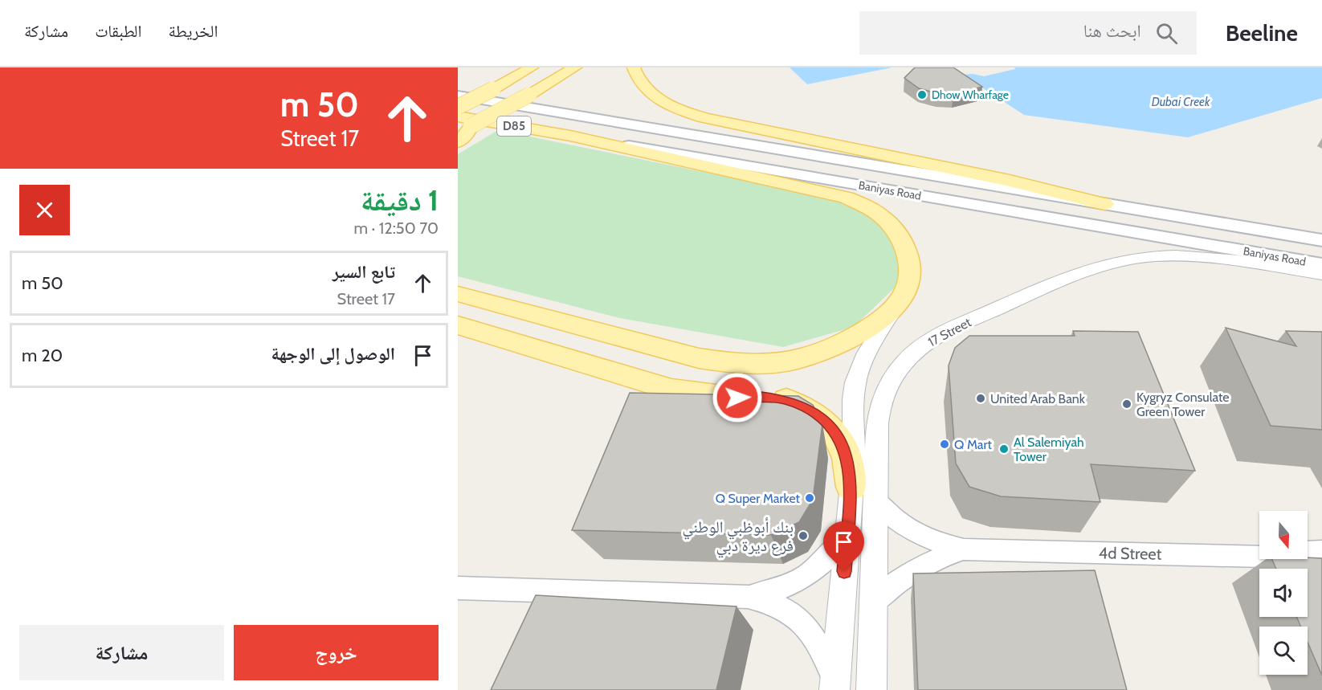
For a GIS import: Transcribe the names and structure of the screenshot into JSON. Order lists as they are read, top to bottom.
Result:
{
  "streets": {
    "main road": ["D85", "Baniyas Road"],
    "street": ["17 Street", "4d Street"]
  },
  "crossings": [
    ["17 Street", "4d Street"]
  ],
  "water": ["Dubai Creek"],
  "places": [
    "Dhow Wharfage",
    "United Arab Bank",
    "Kygryz Consulate Green Tower",
    "Q Mart",
    "Al Salemiyah Tower",
    "Q Super Market",
    "بنك أبوظبي الوطني فرع ديرة دبي"
  ],
  "north": "bottom",
  "page": {
    "header": "Beeline",
    "search": "ابحث هنا",
    "nav": ["الخريطة", "الطبقات", "مشاركة"],
    "turn": ["50 m", "17 Street"],
    "heading": ["1 دقيقة", "70 m · 12:50"],
    "list": [
      {
        "name": "تابع السير",
        "note": "17 Street",
        "value": "50 m"
      },
      {
        "name": "الوصول إلى الوجهة",
        "value": "20 m"
      }
    ],
    "buttons": ["خروج", "مشاركة"]
  }
}
